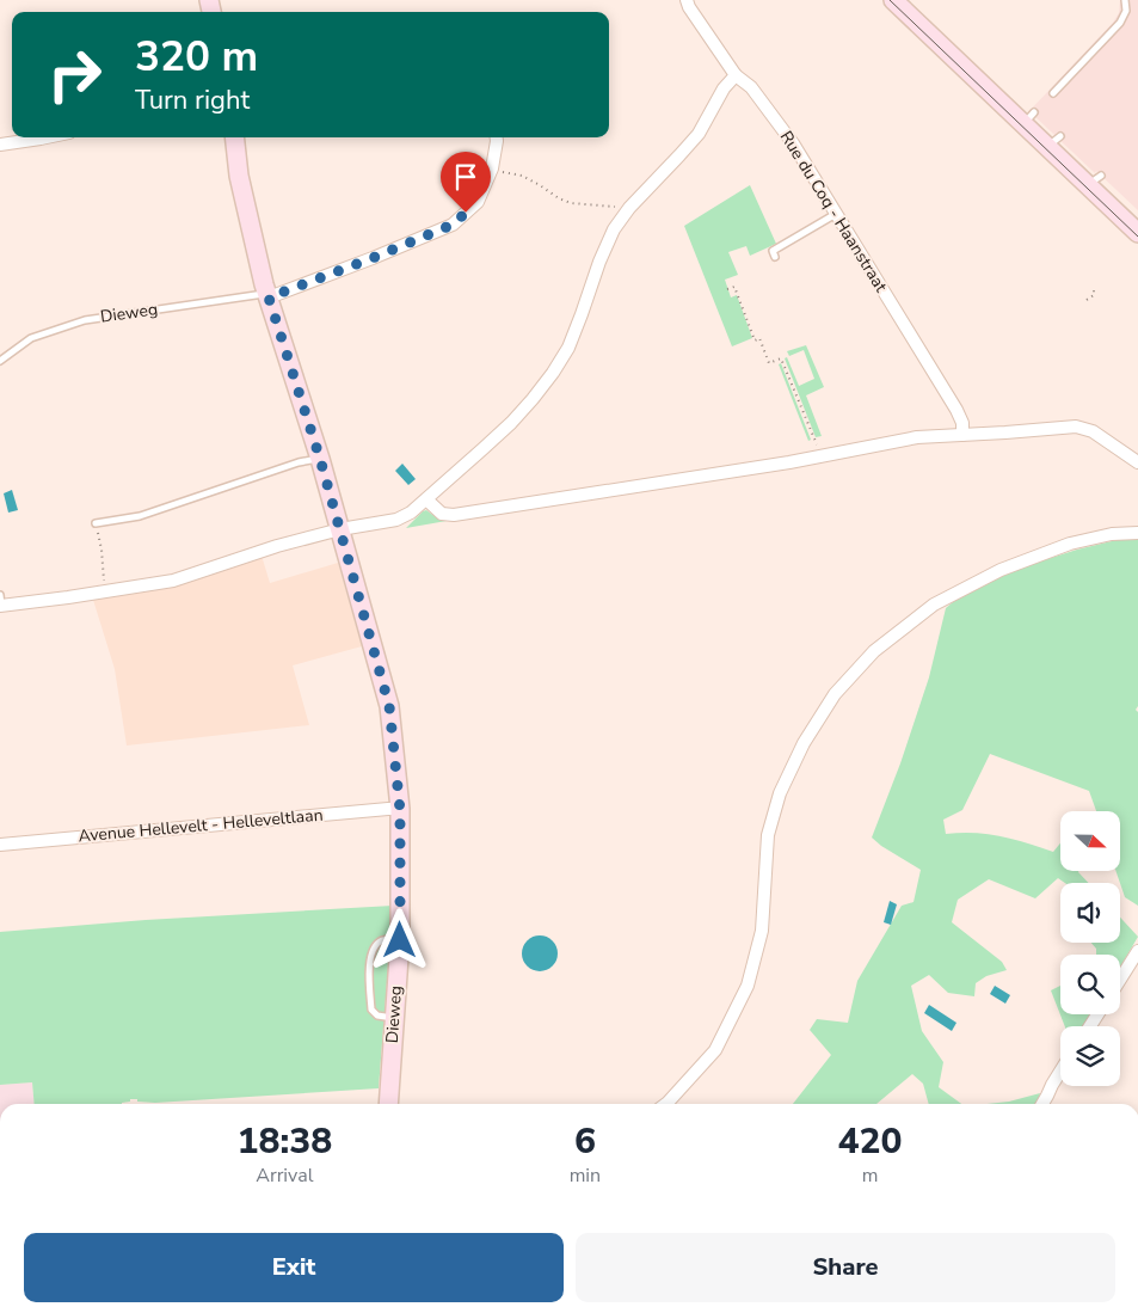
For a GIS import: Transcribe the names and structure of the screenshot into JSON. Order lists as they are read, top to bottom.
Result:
{
  "streets": {
    "street": ["Rue du Coq - Haanstraat", "Dieweg", "Avenue Hellevelt - Helleveltlaan"]
  },
  "crossings": [
    ["Dieweg", "Avenue Hellevelt - Helleveltlaan"]
  ],
  "north": "right",
  "page": {
    "turn": ["320 m", "Turn right"],
    "eta": [
      "18:38",
      "Arrival",
      "6",
      "min",
      "420",
      "m"
    ],
    "buttons": ["Exit", "Share"]
  }
}
